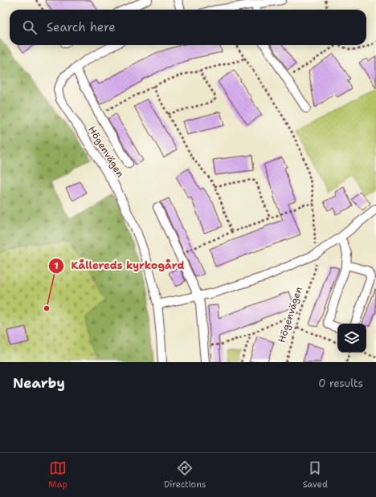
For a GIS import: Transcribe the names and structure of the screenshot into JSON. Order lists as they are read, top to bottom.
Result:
{
  "streets": {
    "street": ["Högenvägen"]
  },
  "places": ["Kållereds kyrkogård"],
  "page": {
    "search": "Search here",
    "heading": ["Nearby", "0 results"],
    "nav": ["Map", "Directions", "Saved"]
  }
}
